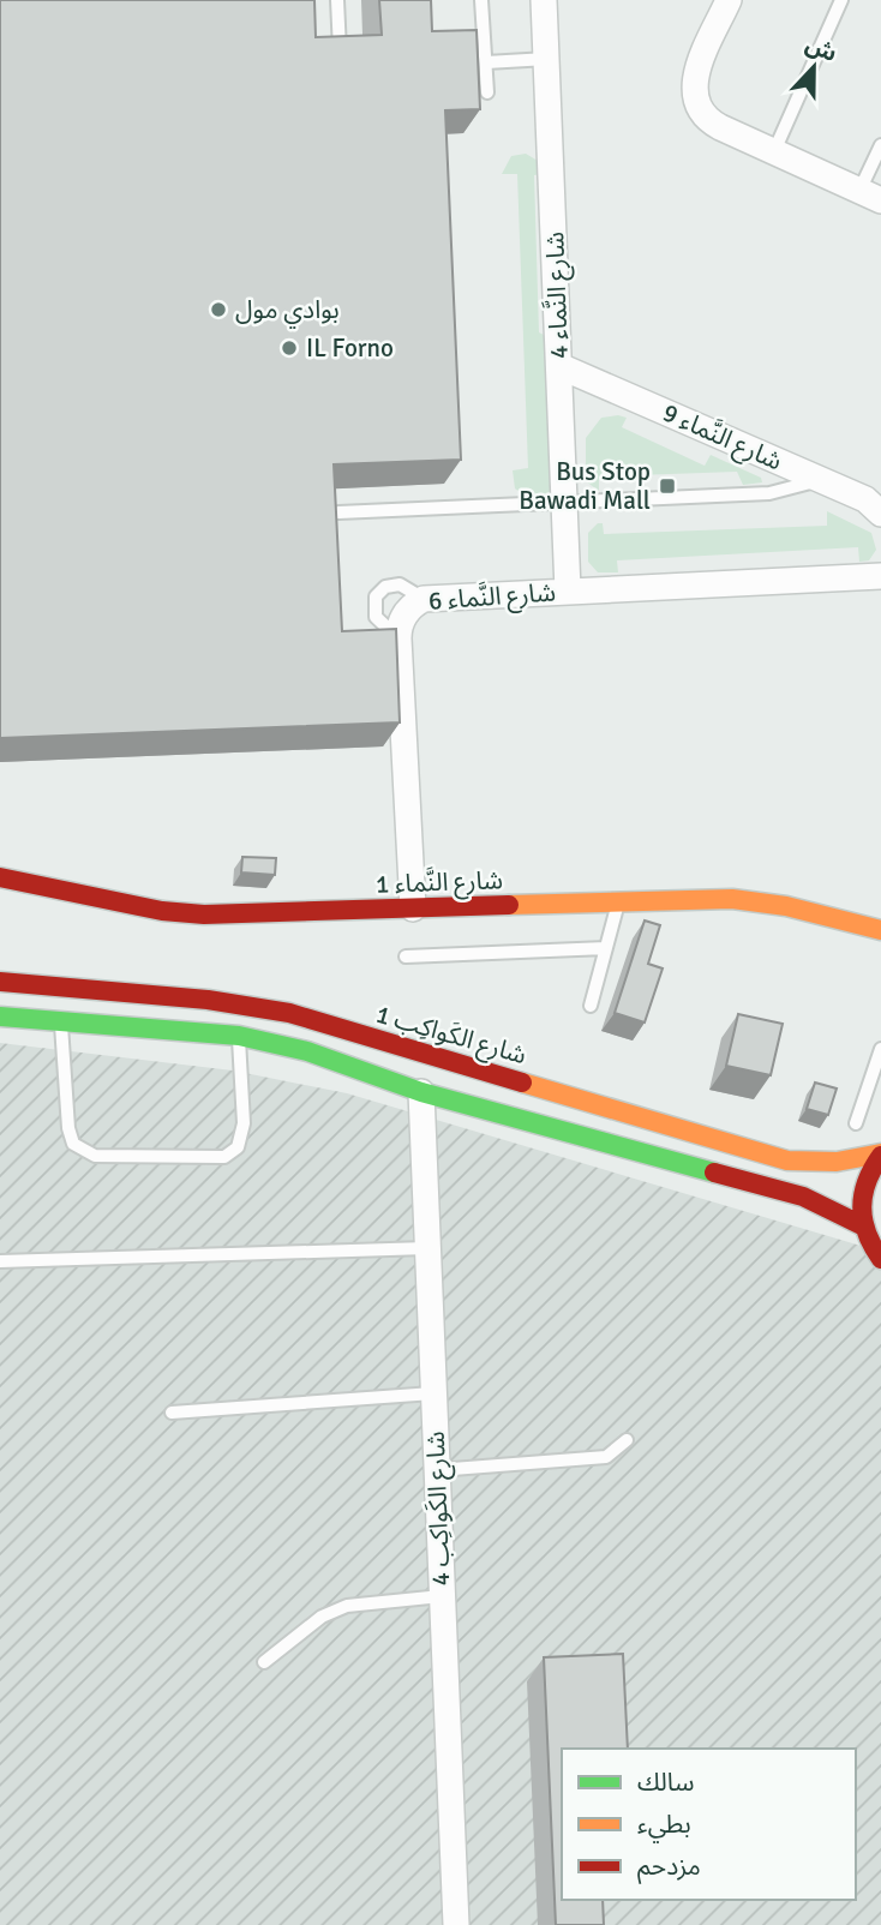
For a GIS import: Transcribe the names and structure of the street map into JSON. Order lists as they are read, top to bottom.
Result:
{
  "streets": {
    "street": [
      "شارع النَّماء 4",
      "شارع النَّماء 9",
      "شارع النَّماء 6",
      "شارع النَّماء 1",
      "شارع الكَواكِب 1",
      "شارع الكَواكِب 4"
    ]
  },
  "crossings": [
    ["شارع النَّماء 4", "شارع النَّماء 9"],
    ["شارع النَّماء 4", "شارع النَّماء 6"],
    ["شارع النَّماء 6", "شارع النَّماء 1"]
  ],
  "places": {
    "other": ["بوادي مول", "IL Forno"],
    "transit": ["Bus Stop Bawadi Mall"]
  },
  "legend": ["سالك", "بطيء", "مزدحم"],
  "north": "top"
}
